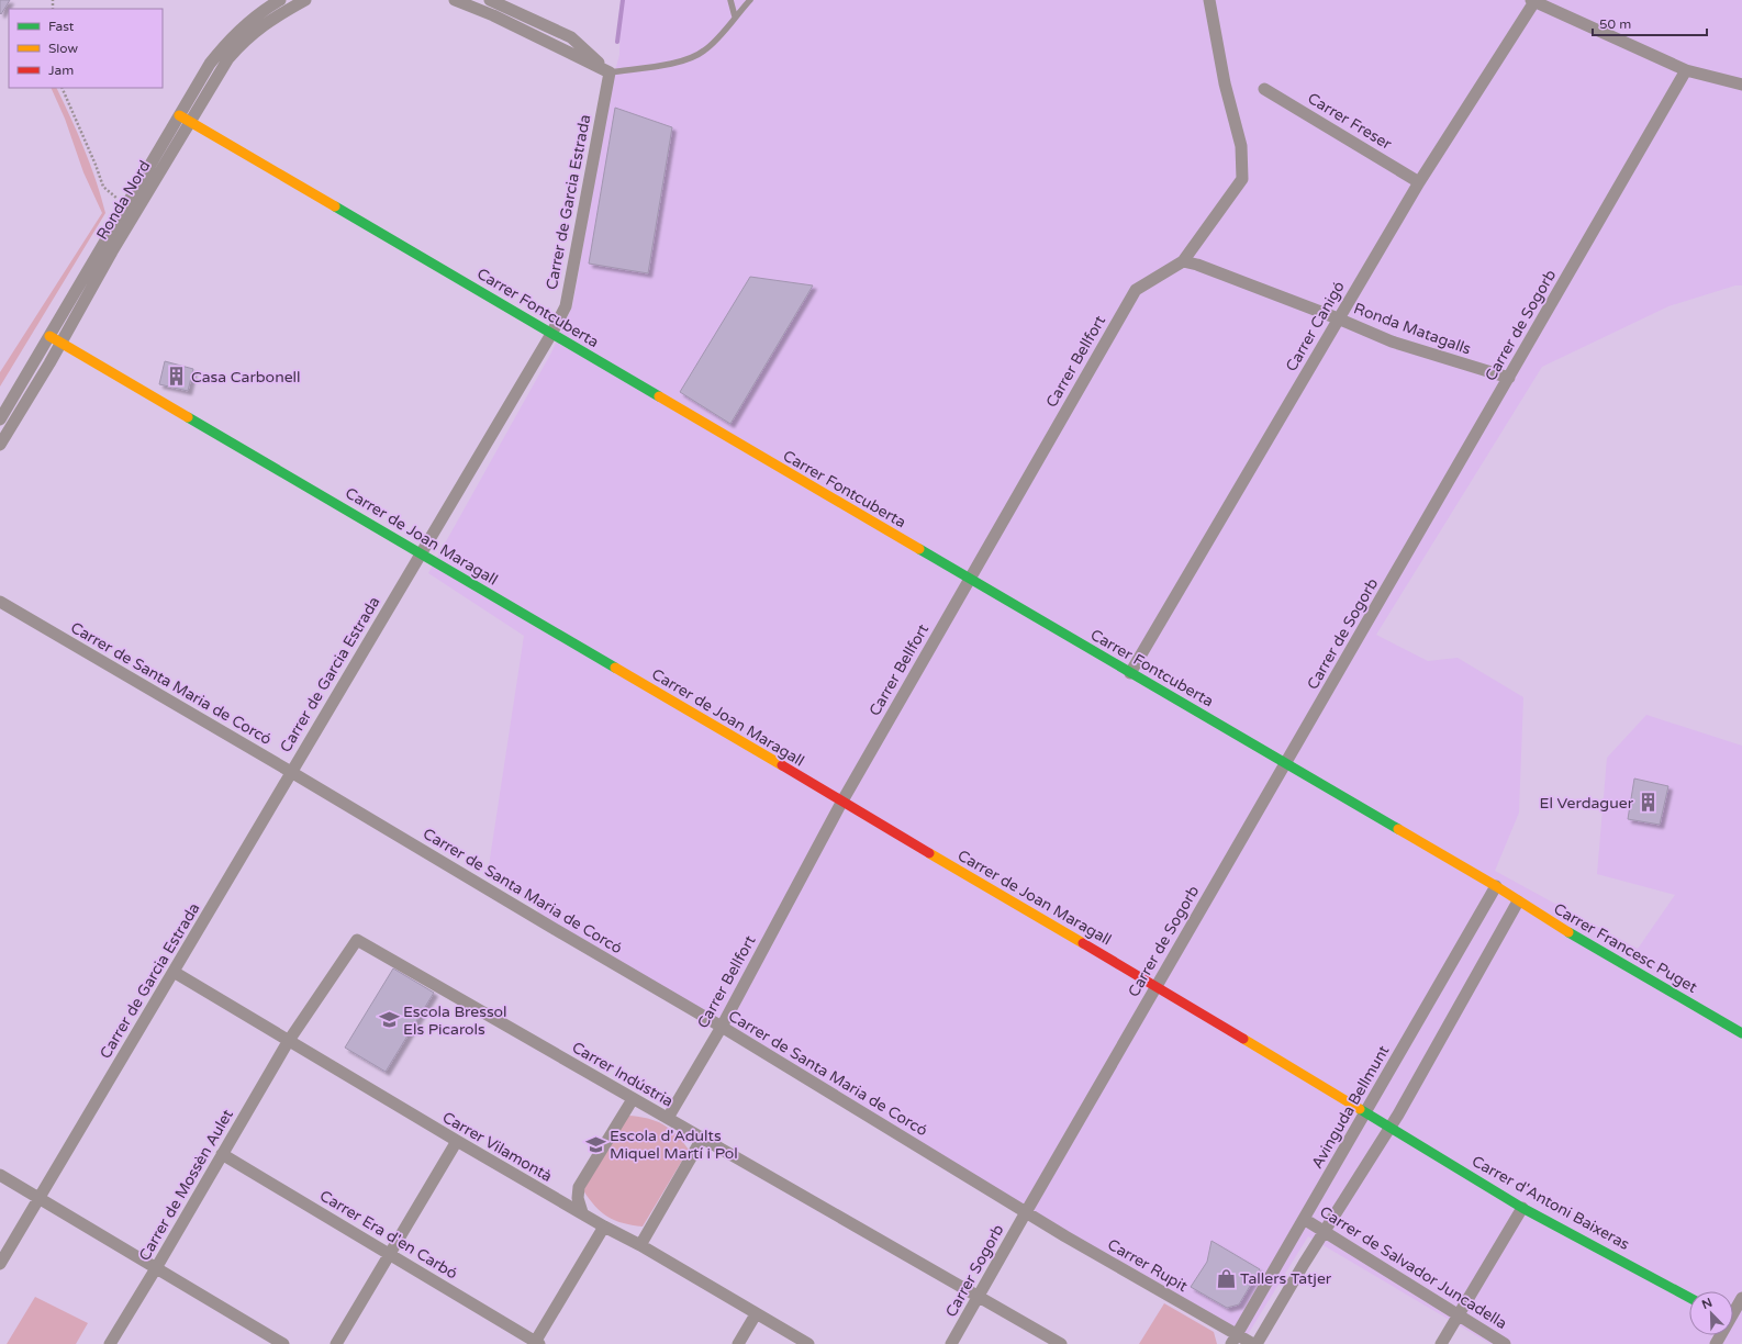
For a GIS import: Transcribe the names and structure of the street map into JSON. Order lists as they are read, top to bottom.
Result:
{
  "streets": {
    "street": [
      "Carrer Freser",
      "Ronda Nord",
      "Carrer de Garcia Estrada",
      "Carrer Fontcuberta",
      "Carrer de Sogorb",
      "Carrer Canigó",
      "Ronda Matagalls",
      "Carrer Bellfort",
      "Carrer de Joan Maragall",
      "Carrer de Santa Maria de Corcó",
      "Carrer Francesc Puget",
      "Carrer Indústria",
      "Avinguda Bellmunt",
      "Carrer Vilamontà",
      "Carrer de Mossèn Aulet",
      "Carrer d'Antoni Baixeras",
      "Carrer Era d'en Carbó",
      "Carrer Rupit",
      "Carrer de Salvador Juncadella",
      "Carrer Sogorb"
    ]
  },
  "crossings": [
    ["Carrer Freser", "Carrer Canigó"],
    ["Ronda Nord", "Carrer Fontcuberta"],
    ["Ronda Nord", "Carrer de Joan Maragall"],
    ["Carrer de Garcia Estrada", "Carrer Fontcuberta"],
    ["Carrer de Garcia Estrada", "Carrer de Joan Maragall"],
    ["Carrer de Garcia Estrada", "Carrer de Santa Maria de Corcó"],
    ["Carrer de Garcia Estrada", "Carrer Vilamontà"],
    ["Carrer Fontcuberta", "Carrer de Sogorb"],
    ["Carrer Fontcuberta", "Carrer Canigó"],
    ["Carrer Fontcuberta", "Carrer Bellfort"],
    ["Carrer Fontcuberta", "Carrer Francesc Puget"],
    ["Carrer Fontcuberta", "Avinguda Bellmunt"],
    ["Carrer de Sogorb", "Ronda Matagalls"],
    ["Carrer de Sogorb", "Carrer de Joan Maragall"],
    ["Carrer de Sogorb", "Carrer de Santa Maria de Corcó"],
    ["Carrer de Sogorb", "Carrer Rupit"],
    ["Carrer de Sogorb", "Carrer Sogorb"],
    ["Carrer Canigó", "Ronda Matagalls"],
    ["Ronda Matagalls", "Carrer Bellfort"],
    ["Carrer Bellfort", "Carrer de Joan Maragall"],
    ["Carrer Bellfort", "Carrer de Santa Maria de Corcó"],
    ["Carrer Bellfort", "Carrer Indústria"],
    ["Carrer de Joan Maragall", "Avinguda Bellmunt"],
    ["Carrer de Joan Maragall", "Carrer d'Antoni Baixeras"],
    ["Carrer de Santa Maria de Corcó", "Carrer Rupit"],
    ["Carrer de Santa Maria de Corcó", "Carrer Sogorb"],
    ["Carrer Francesc Puget", "Avinguda Bellmunt"],
    ["Carrer Indústria", "Carrer Vilamontà"],
    ["Carrer Indústria", "Carrer de Mossèn Aulet"],
    ["Carrer Indústria", "Carrer Sogorb"],
    ["Avinguda Bellmunt", "Carrer Rupit"],
    ["Avinguda Bellmunt", "Carrer de Salvador Juncadella"],
    ["Carrer Vilamontà", "Carrer de Mossèn Aulet"],
    ["Carrer de Mossèn Aulet", "Carrer Era d'en Carbó"],
    ["Carrer Rupit", "Carrer Sogorb"]
  ],
  "places": {
    "building": ["Casa Carbonell", "El Verdaguer"],
    "school or university": ["Escola Bressol Els Picarols", "Escola d'Adults Miquel Martí i Pol"],
    "shop": ["Tallers Tatjer"]
  },
  "legend": ["Fast", "Slow", "Jam"],
  "scale_bar": "50 m",
  "north": "top left"
}
